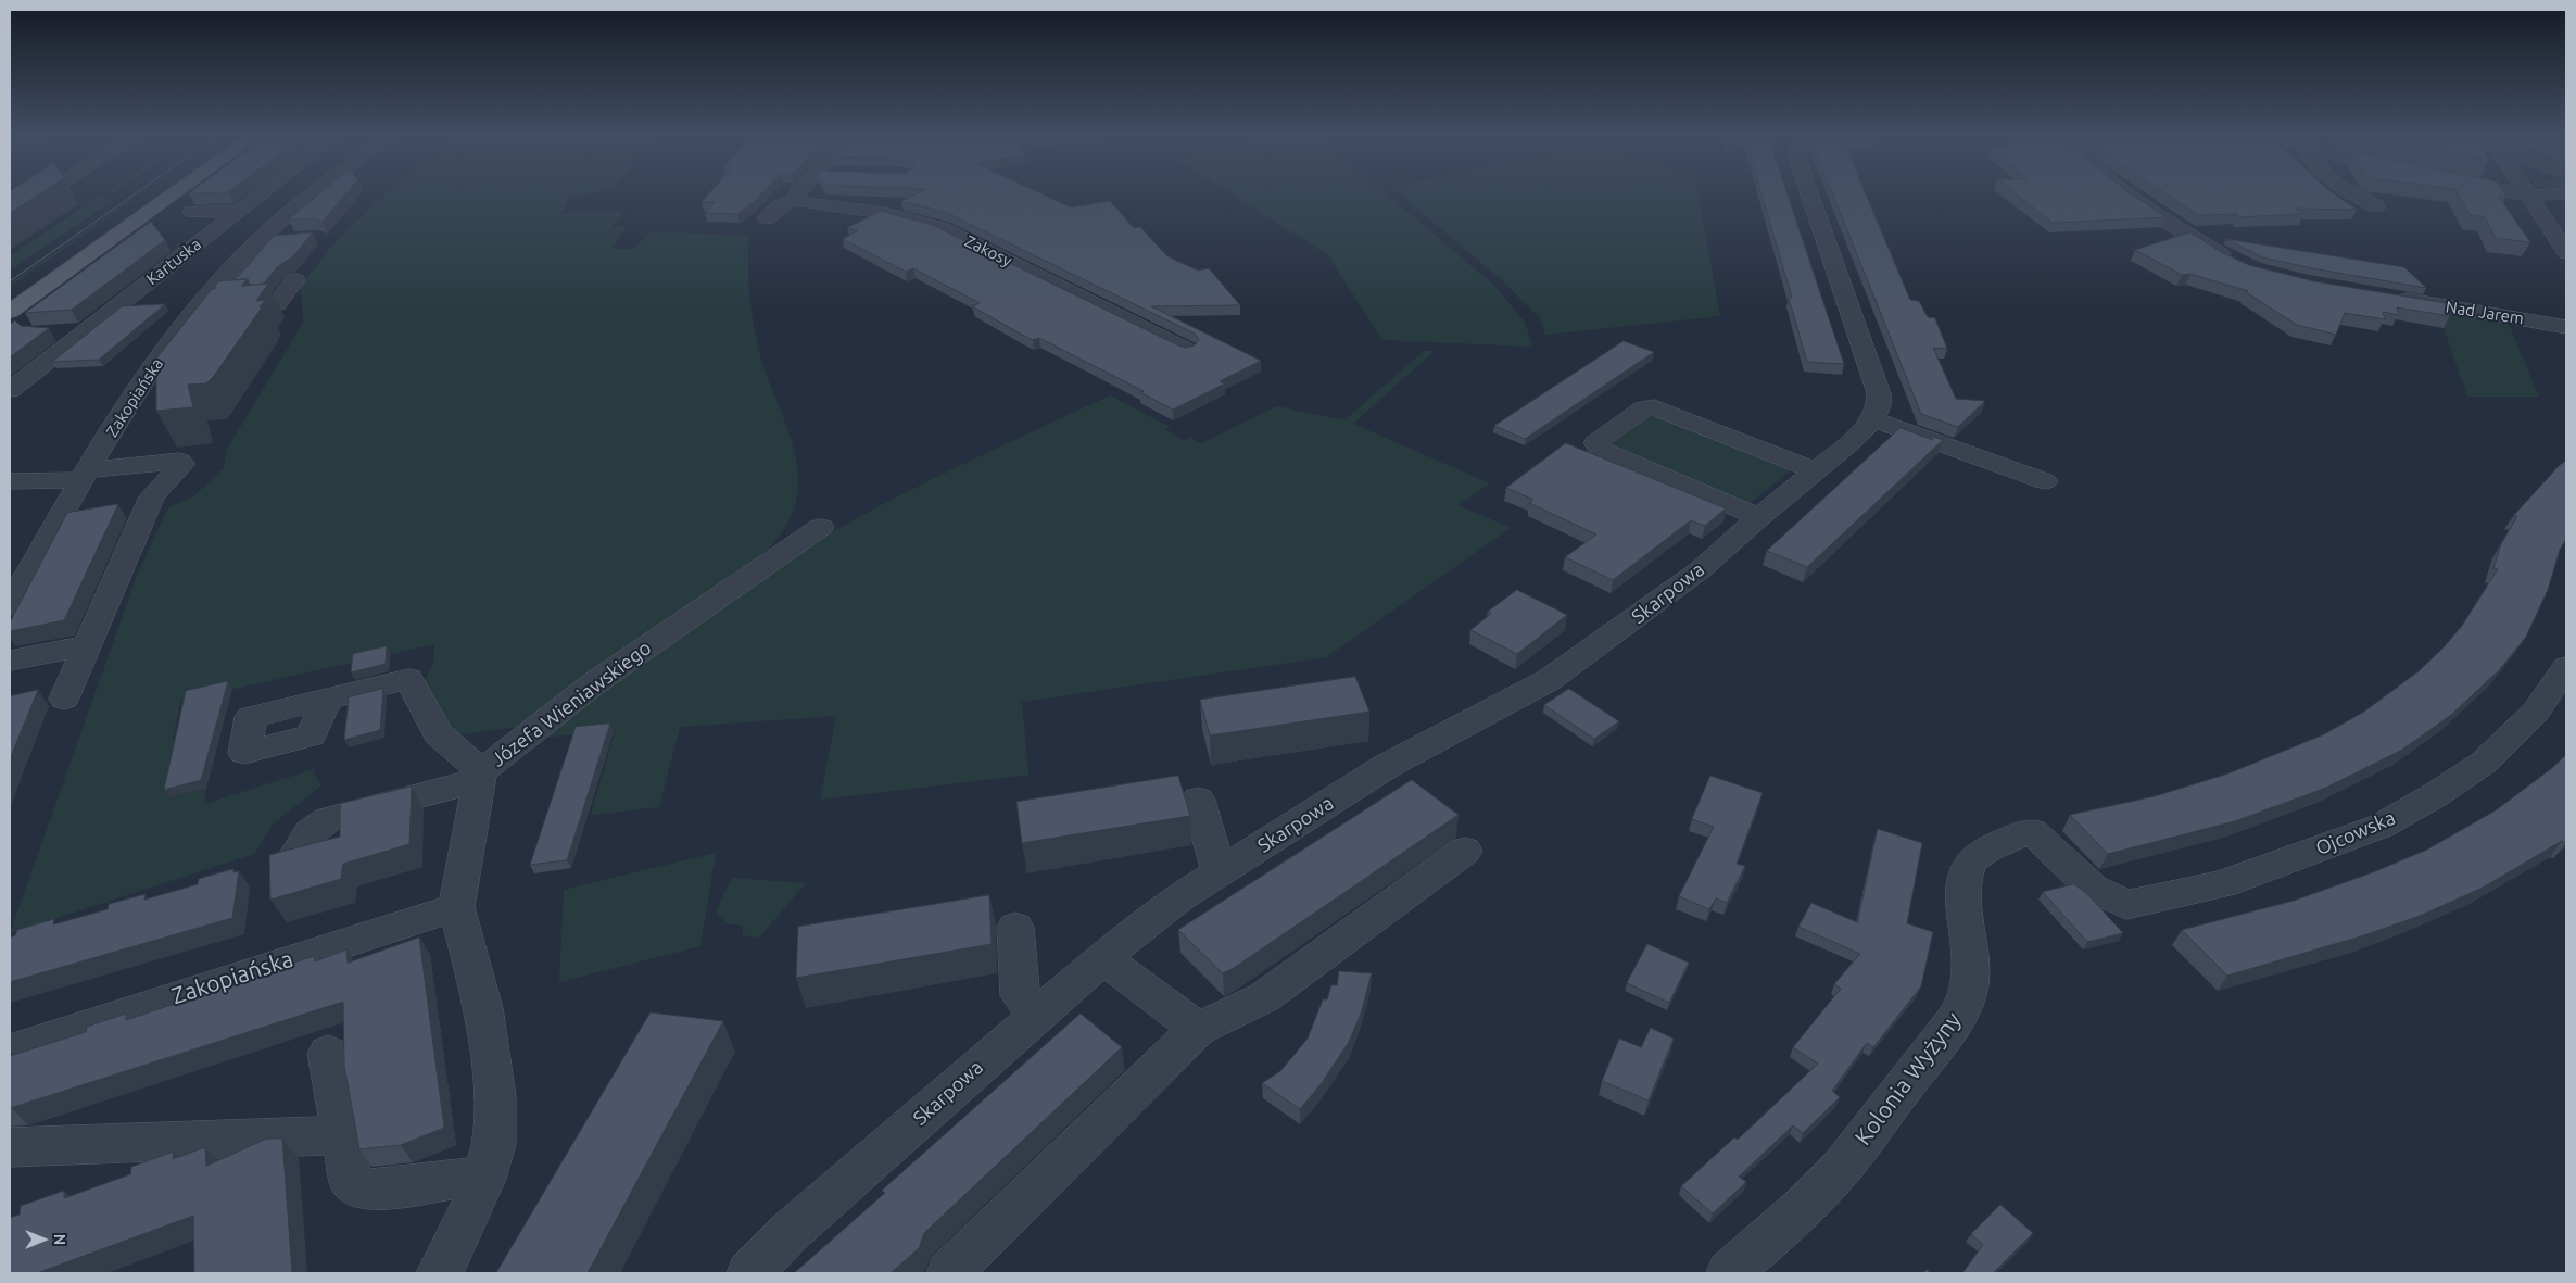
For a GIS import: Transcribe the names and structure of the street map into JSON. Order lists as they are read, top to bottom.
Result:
{
  "streets": {
    "street": [
      "Zakosy",
      "Kartuska",
      "Nad Jarem",
      "Zakopiańska",
      "Skarpowa",
      "Józefa Wieniawskiego",
      "Ojcowska",
      "Kolonia Wyżyny"
    ]
  },
  "crossings": [
    ["Zakopiańska", "Józefa Wieniawskiego"],
    ["Ojcowska", "Kolonia Wyżyny"]
  ],
  "north": "right"
}
